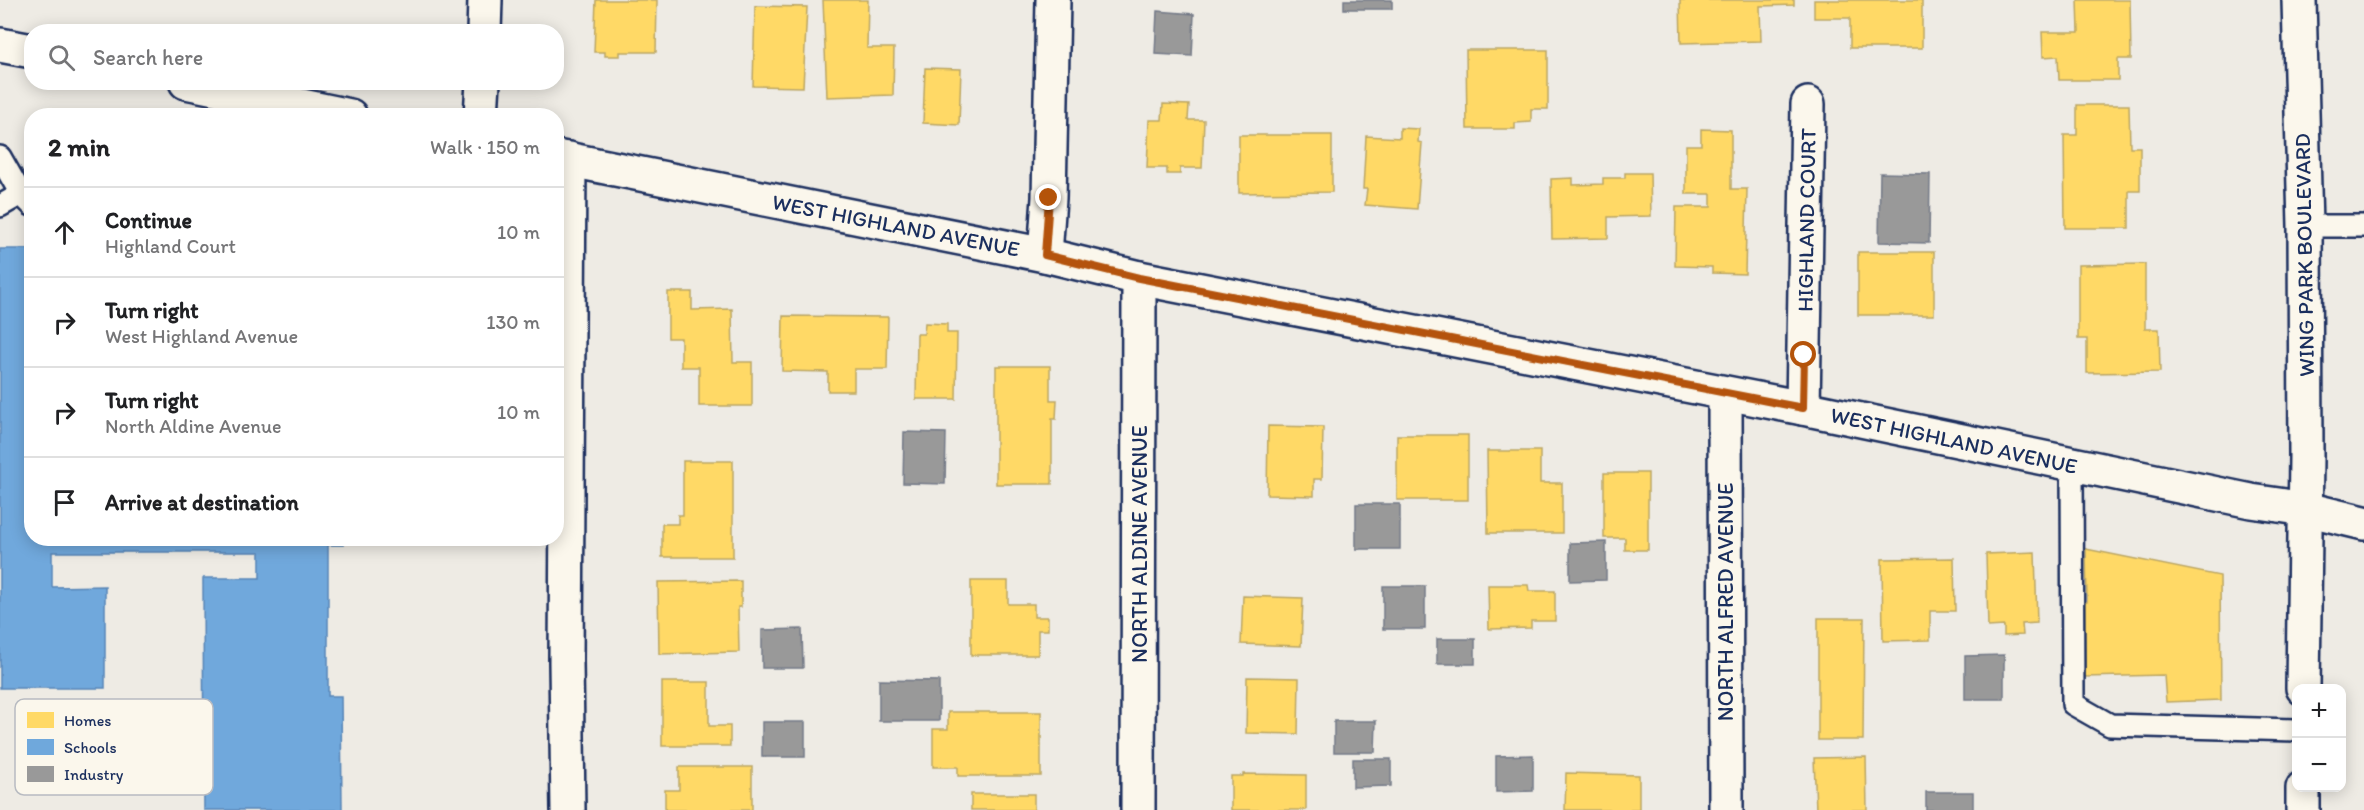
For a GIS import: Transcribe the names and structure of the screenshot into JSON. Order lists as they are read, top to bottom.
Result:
{
  "streets": {
    "street": [
      "HIGHLAND COURT",
      "WEST HIGHLAND AVENUE",
      "WING PARK BOULEVARD",
      "NORTH ALDINE AVENUE",
      "NORTH ALFRED AVENUE"
    ]
  },
  "crossings": [
    ["HIGHLAND COURT", "WEST HIGHLAND AVENUE"],
    ["WEST HIGHLAND AVENUE", "WING PARK BOULEVARD"],
    ["WEST HIGHLAND AVENUE", "NORTH ALDINE AVENUE"],
    ["WEST HIGHLAND AVENUE", "NORTH ALFRED AVENUE"]
  ],
  "legend": ["Homes", "Schools", "Industry"],
  "page": {
    "search": "Search here",
    "heading": ["2 min", "Walk · 150 m"],
    "list": [
      ["Continue", "Highland Court", "10 m"],
      ["Turn right", "West Highland Avenue", "130 m"],
      ["Turn right", "North Aldine Avenue", "10 m"],
      "Arrive at destination"
    ],
    "map_buttons": ["+", "−"]
  }
}
